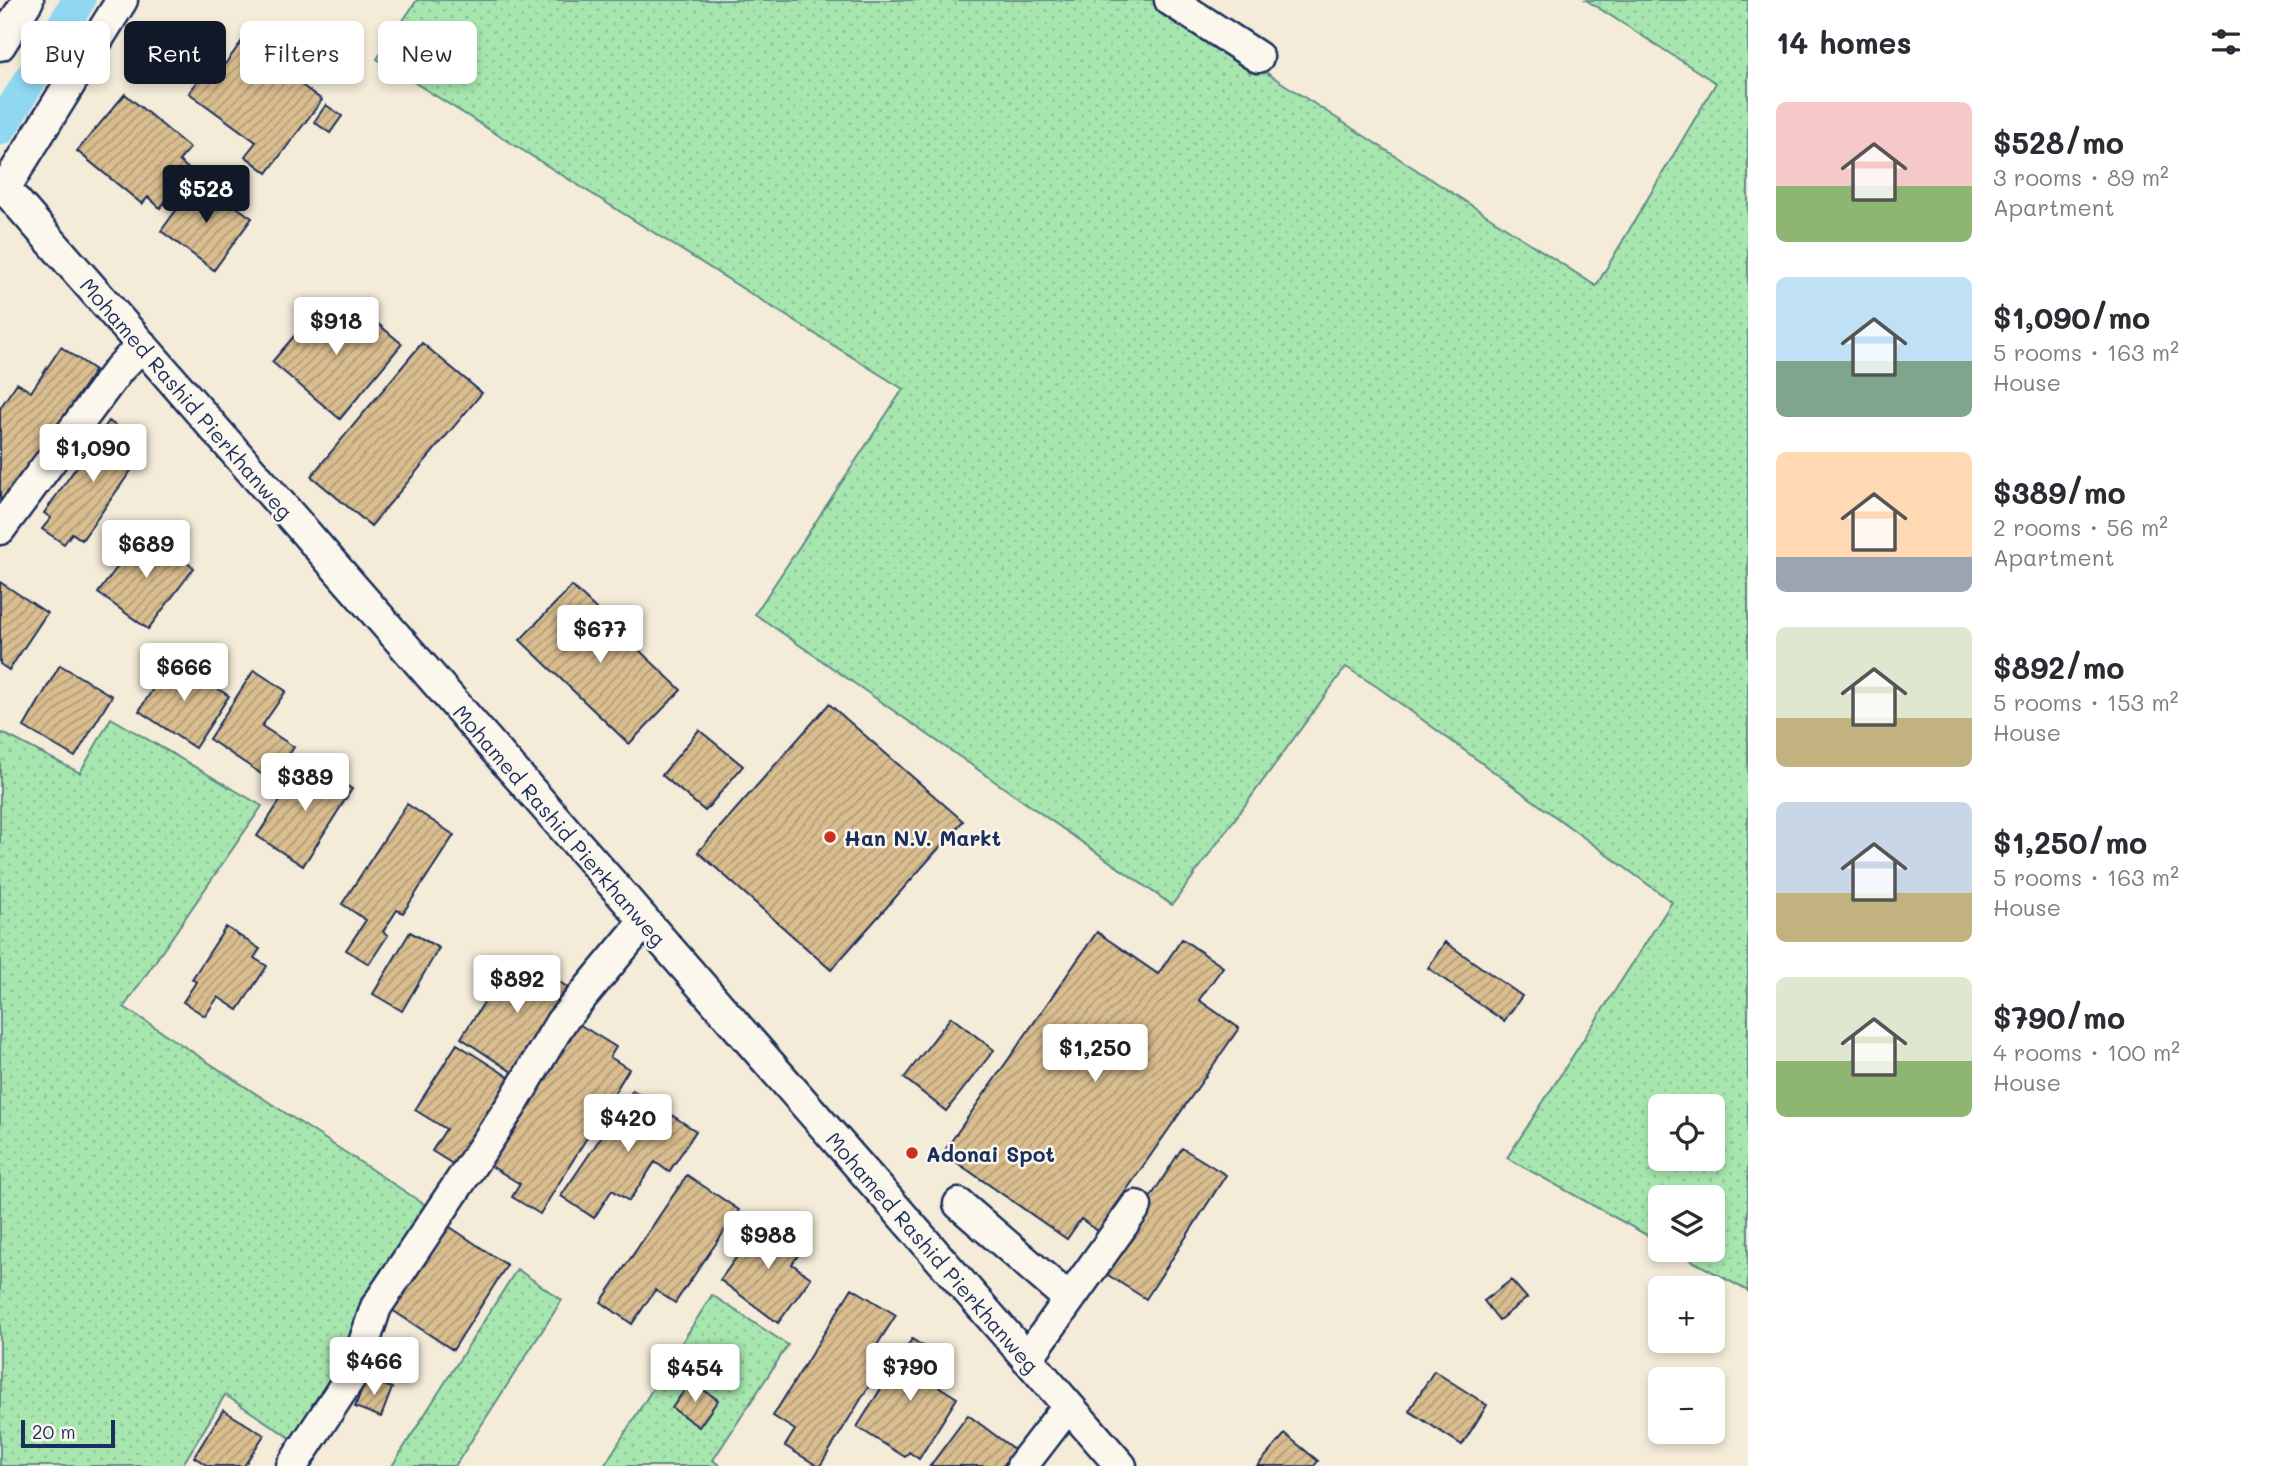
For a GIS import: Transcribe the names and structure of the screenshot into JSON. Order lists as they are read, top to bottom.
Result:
{
  "streets": {
    "street": ["Mohamed Rashid Pierkhanweg"]
  },
  "places": ["Han N.V. Markt", "Adonai Spot"],
  "scale_bar": "20 m",
  "page": {
    "heading": "14 homes",
    "chip": [
      "Buy",
      "Rent",
      "Filters",
      "New"
    ],
    "list": [
      {
        "name": "$528/mo",
        "note": "3 rooms · 89 m² · Apartment"
      },
      {
        "name": "$1,090/mo",
        "note": "5 rooms · 163 m² · House"
      },
      {
        "name": "$389/mo",
        "note": "2 rooms · 56 m² · Apartment"
      },
      {
        "name": "$892/mo",
        "note": "5 rooms · 153 m² · House"
      },
      {
        "name": "$1,250/mo",
        "note": "5 rooms · 163 m² · House"
      },
      {
        "name": "$790/mo",
        "note": "4 rooms · 100 m² · House"
      }
    ],
    "price": [
      "$528",
      "$918",
      "$1,090",
      "$689",
      "$677",
      "$666",
      "$389",
      "$892",
      "$1,250",
      "$420",
      "$988",
      "$466",
      "$790",
      "$454"
    ],
    "map_buttons": ["+", "−"],
    "scale": "20 m"
  }
}
